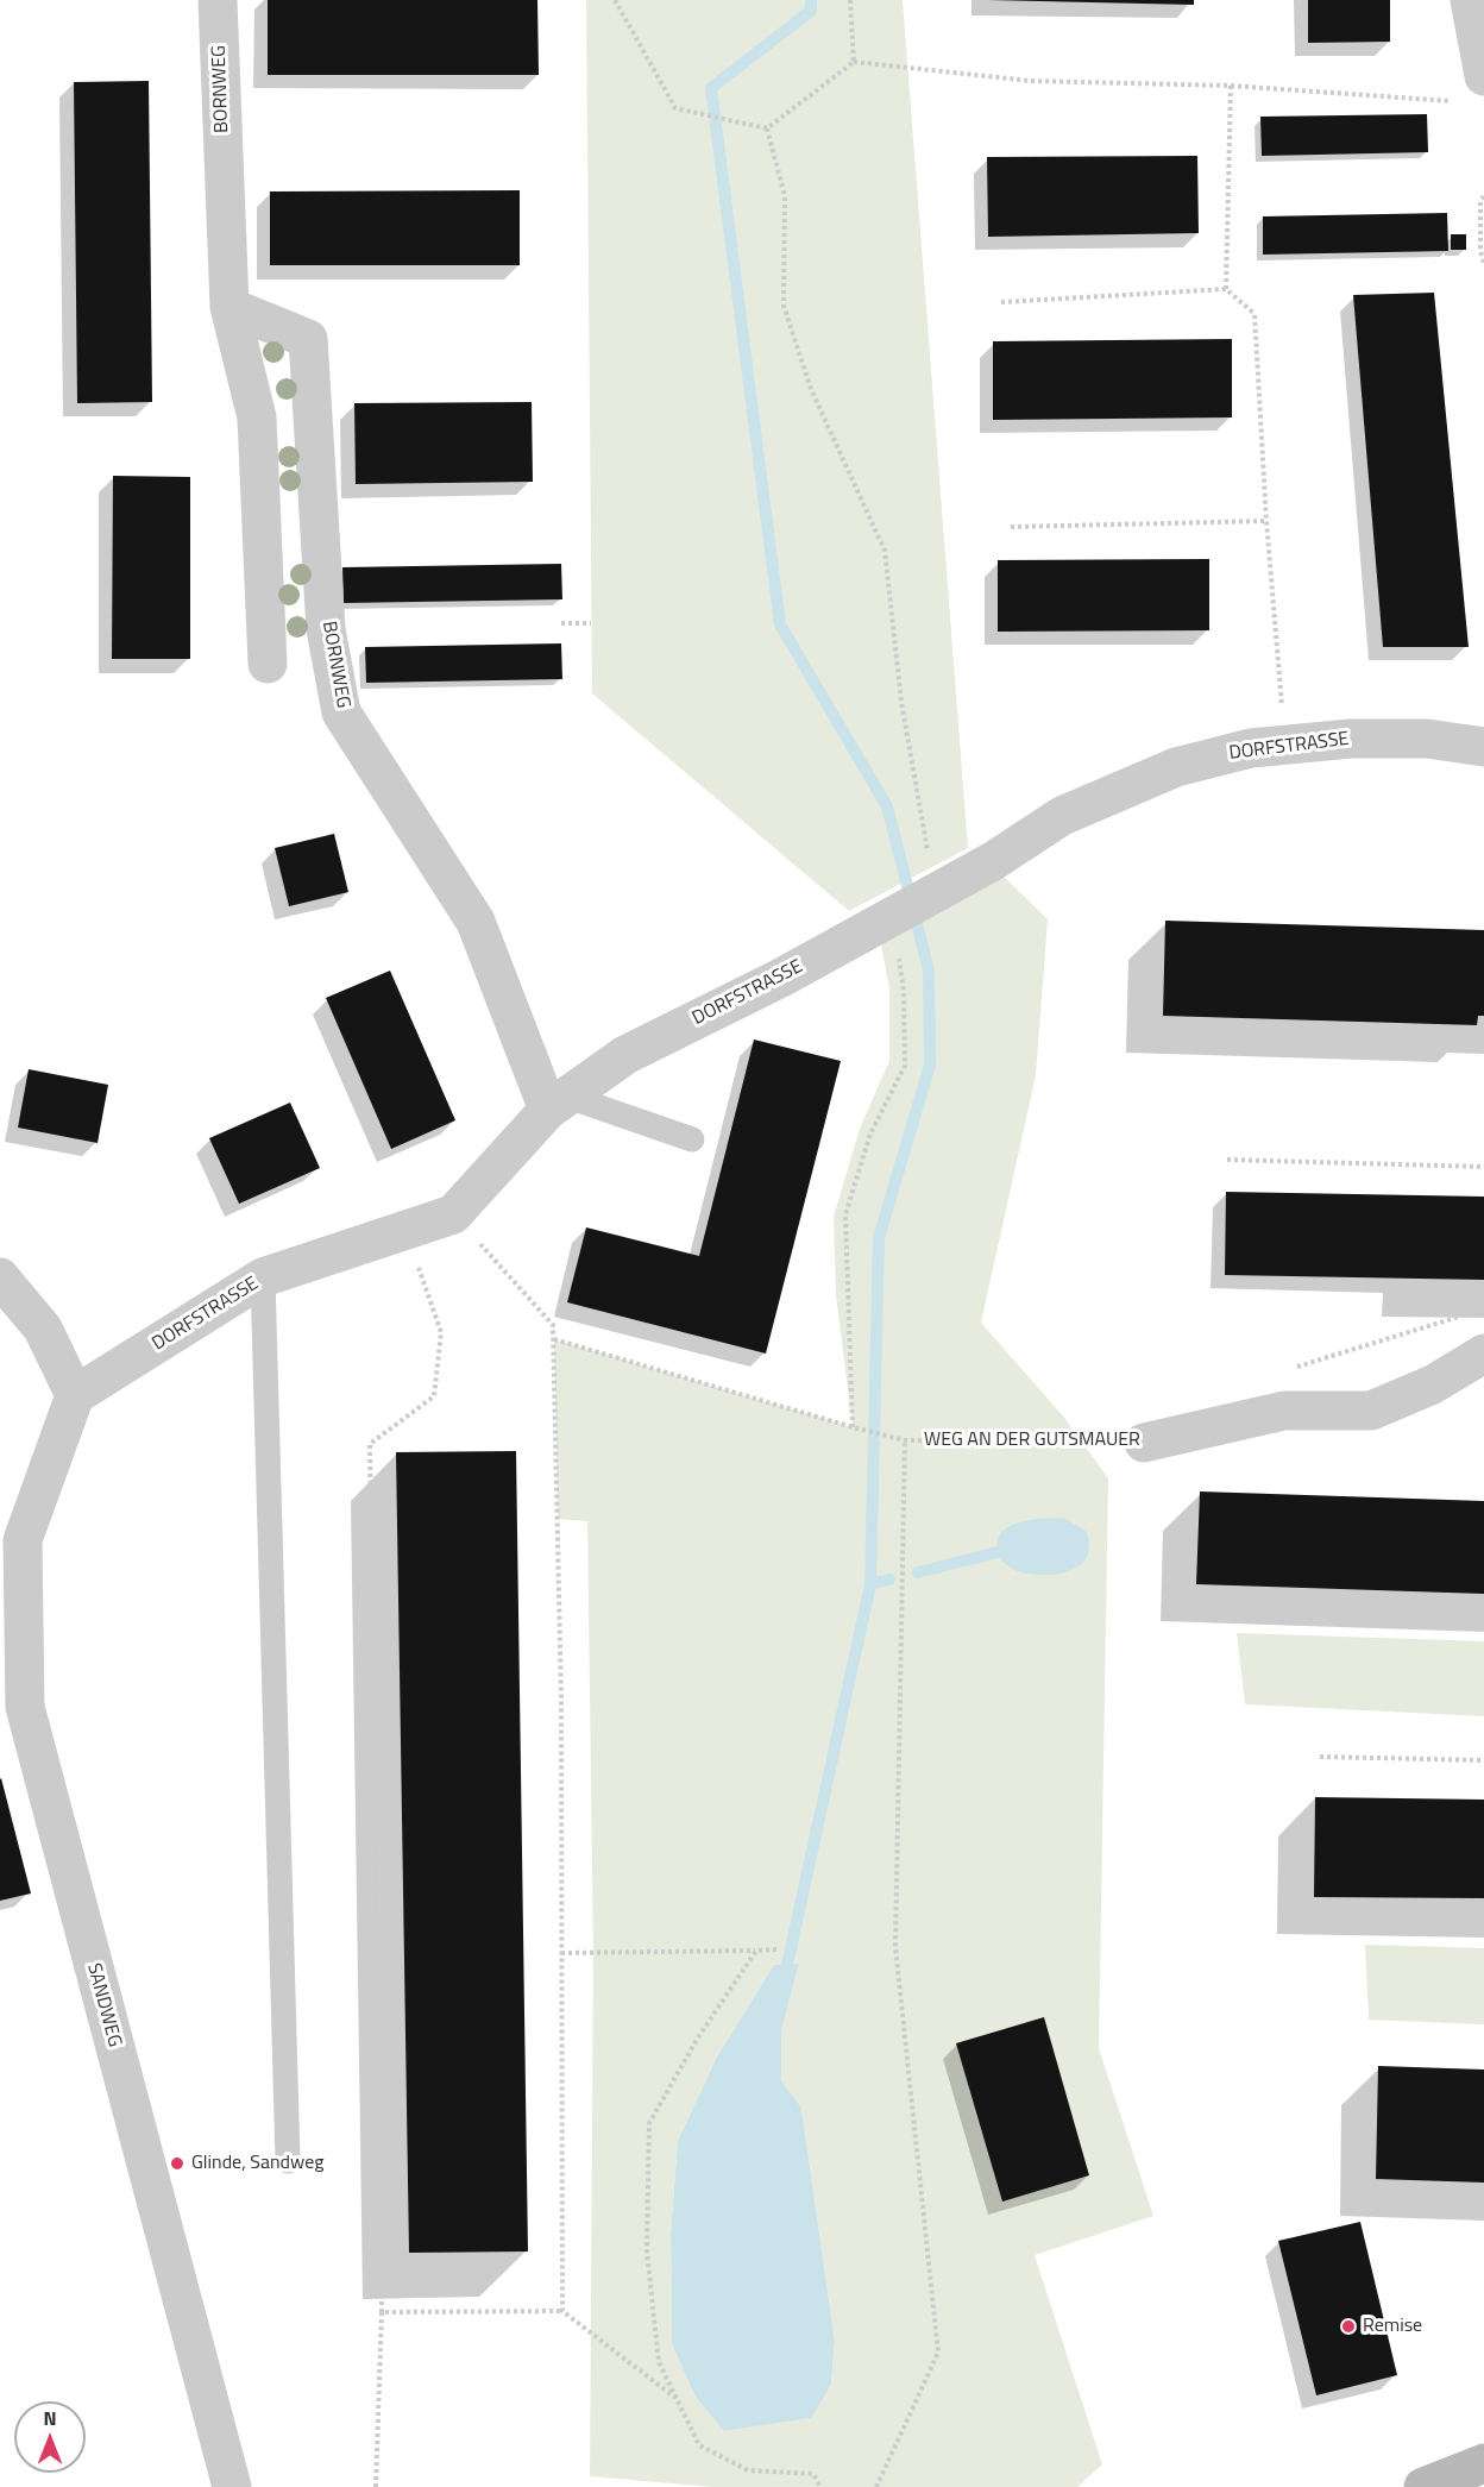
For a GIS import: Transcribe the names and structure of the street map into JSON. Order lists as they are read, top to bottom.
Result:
{
  "streets": {
    "street": [
      "BORNWEG",
      "DORFSTRASSE",
      "WEG AN DER GUTSMAUER",
      "SANDWEG"
    ]
  },
  "crossings": [
    ["BORNWEG", "DORFSTRASSE"]
  ],
  "places": ["Glinde, Sandweg", "Remise"],
  "north": "top"
}
